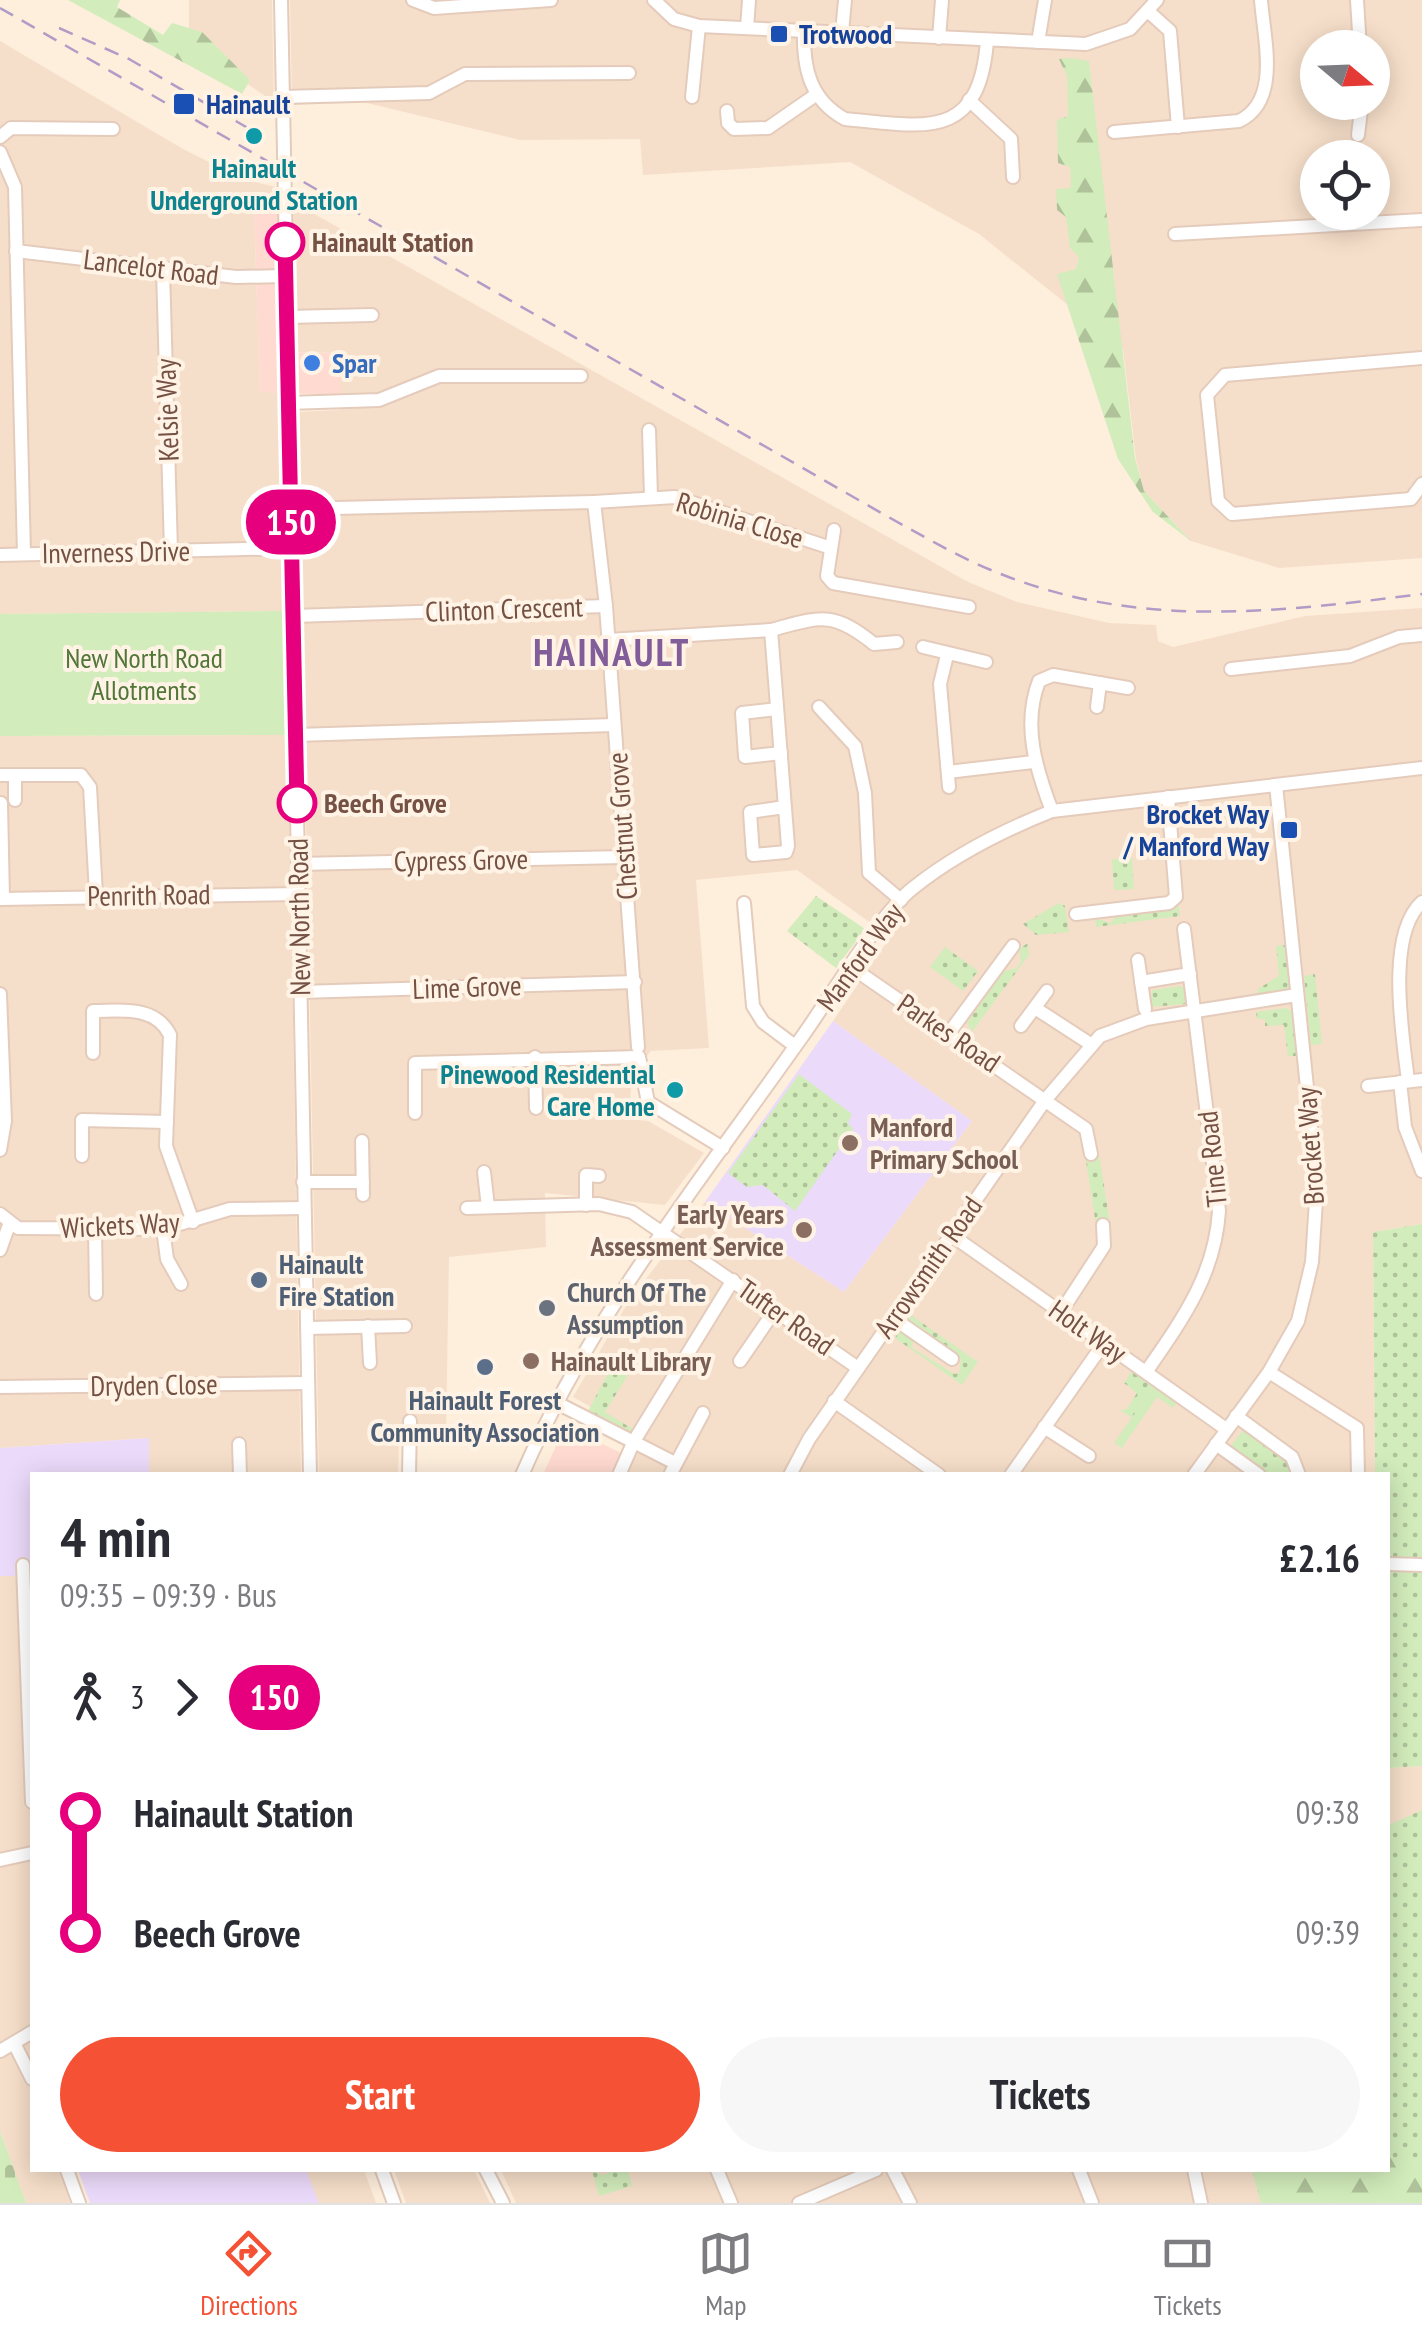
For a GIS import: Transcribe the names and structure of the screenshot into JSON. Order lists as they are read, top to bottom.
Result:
{
  "streets": {
    "street": [
      "Lancelot Road",
      "Kelsie Way",
      "Robinia Close",
      "Inverness Drive",
      "Clinton Crescent",
      "Chestnut Grove",
      "Cypress Grove",
      "Penrith Road",
      "New North Road",
      "Manford Way",
      "Lime Grove",
      "Parkes Road",
      "Brocket Way",
      "Tine Road",
      "Wickets Way",
      "Arrowsmith Road",
      "Tufter Road",
      "Holt Way",
      "Dryden Close"
    ]
  },
  "crossings": [
    ["Lancelot Road", "Kelsie Way"],
    ["Lancelot Road", "New North Road"],
    ["Kelsie Way", "Inverness Drive"],
    ["Robinia Close", "Clinton Crescent"],
    ["Inverness Drive", "New North Road"],
    ["Clinton Crescent", "Chestnut Grove"],
    ["Clinton Crescent", "New North Road"],
    ["Chestnut Grove", "Cypress Grove"],
    ["Chestnut Grove", "Lime Grove"],
    ["Cypress Grove", "New North Road"],
    ["Penrith Road", "New North Road"],
    ["New North Road", "Lime Grove"],
    ["New North Road", "Wickets Way"],
    ["New North Road", "Dryden Close"],
    ["Manford Way", "Parkes Road"],
    ["Manford Way", "Brocket Way"],
    ["Manford Way", "Tufter Road"],
    ["Parkes Road", "Arrowsmith Road"],
    ["Brocket Way", "Arrowsmith Road"],
    ["Brocket Way", "Holt Way"],
    ["Tine Road", "Arrowsmith Road"],
    ["Tine Road", "Holt Way"],
    ["Arrowsmith Road", "Tufter Road"],
    ["Arrowsmith Road", "Holt Way"]
  ],
  "districts": ["HAINAULT"],
  "parks": ["New North Road Allotments"],
  "places": {
    "transit": ["Trotwood", "Hainault", "Brocket Way / Manford Way"],
    "other": [
      "Hainault Underground Station",
      "Hainault Station",
      "Spar",
      "Beech Grove",
      "Pinewood Residential Care Home",
      "Manford Primary School",
      "Early Years Assessment Service",
      "Hainault Fire Station",
      "Church Of The Assumption",
      "Hainault Library",
      "Hainault Forest Community Association"
    ]
  },
  "lines": ["bus line 150"],
  "north": "right",
  "page": {
    "on_map": "150",
    "heading": ["4 min", "09:35 – 09:39 · Bus", "£2.16"],
    "legs": ["3", "150"],
    "list": [
      {
        "name": "Hainault Station",
        "value": "09:38"
      },
      {
        "name": "Beech Grove",
        "value": "09:39"
      }
    ],
    "buttons": ["Start", "Tickets"],
    "tabs": ["Directions", "Map", "Tickets"]
  }
}
